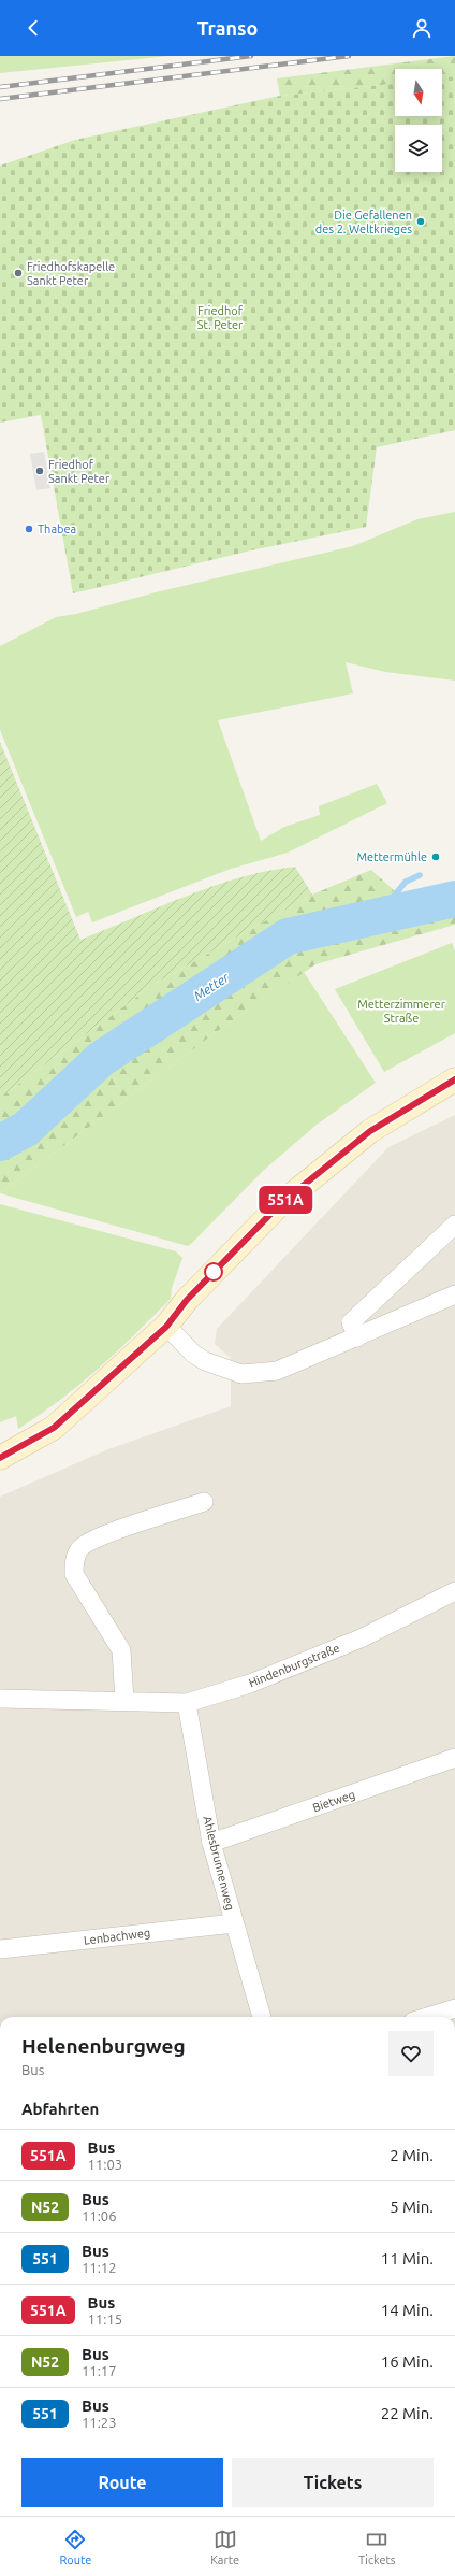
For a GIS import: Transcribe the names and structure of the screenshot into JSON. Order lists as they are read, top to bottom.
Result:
{
  "streets": {
    "street": [
      "Hindenburgstraße",
      "Bietweg",
      "Ahlesbrunnenweg",
      "Lenbachweg"
    ]
  },
  "crossings": [
    ["Hindenburgstraße", "Ahlesbrunnenweg"],
    ["Bietweg", "Ahlesbrunnenweg"],
    ["Ahlesbrunnenweg", "Lenbachweg"]
  ],
  "water": ["Metter"],
  "parks": ["Friedhof St. Peter", "Metterzimmerer Straße"],
  "places": [
    "Die Gefallenen des 2. Weltkrieges",
    "Friedhofskapelle Sankt Peter",
    "Friedhof Sankt Peter",
    "Thabea",
    "Mettermühle"
  ],
  "lines": ["bus line 551A"],
  "north": "bottom",
  "page": {
    "header": "Transo",
    "on_map": "551A",
    "heading": [
      ["Helenenburgweg", "Bus"],
      "Abfahrten"
    ],
    "list": [
      {
        "mark": "551A",
        "name": "Bus",
        "note": "11:03",
        "value": "2 Min."
      },
      {
        "mark": "N52",
        "name": "Bus",
        "note": "11:06",
        "value": "5 Min."
      },
      {
        "mark": "551",
        "name": "Bus",
        "note": "11:12",
        "value": "11 Min."
      },
      {
        "mark": "551A",
        "name": "Bus",
        "note": "11:15",
        "value": "14 Min."
      },
      {
        "mark": "N52",
        "name": "Bus",
        "note": "11:17",
        "value": "16 Min."
      },
      {
        "mark": "551",
        "name": "Bus",
        "note": "11:23",
        "value": "22 Min."
      }
    ],
    "buttons": ["Route", "Tickets"],
    "tabs": ["Route", "Karte", "Tickets"]
  }
}
